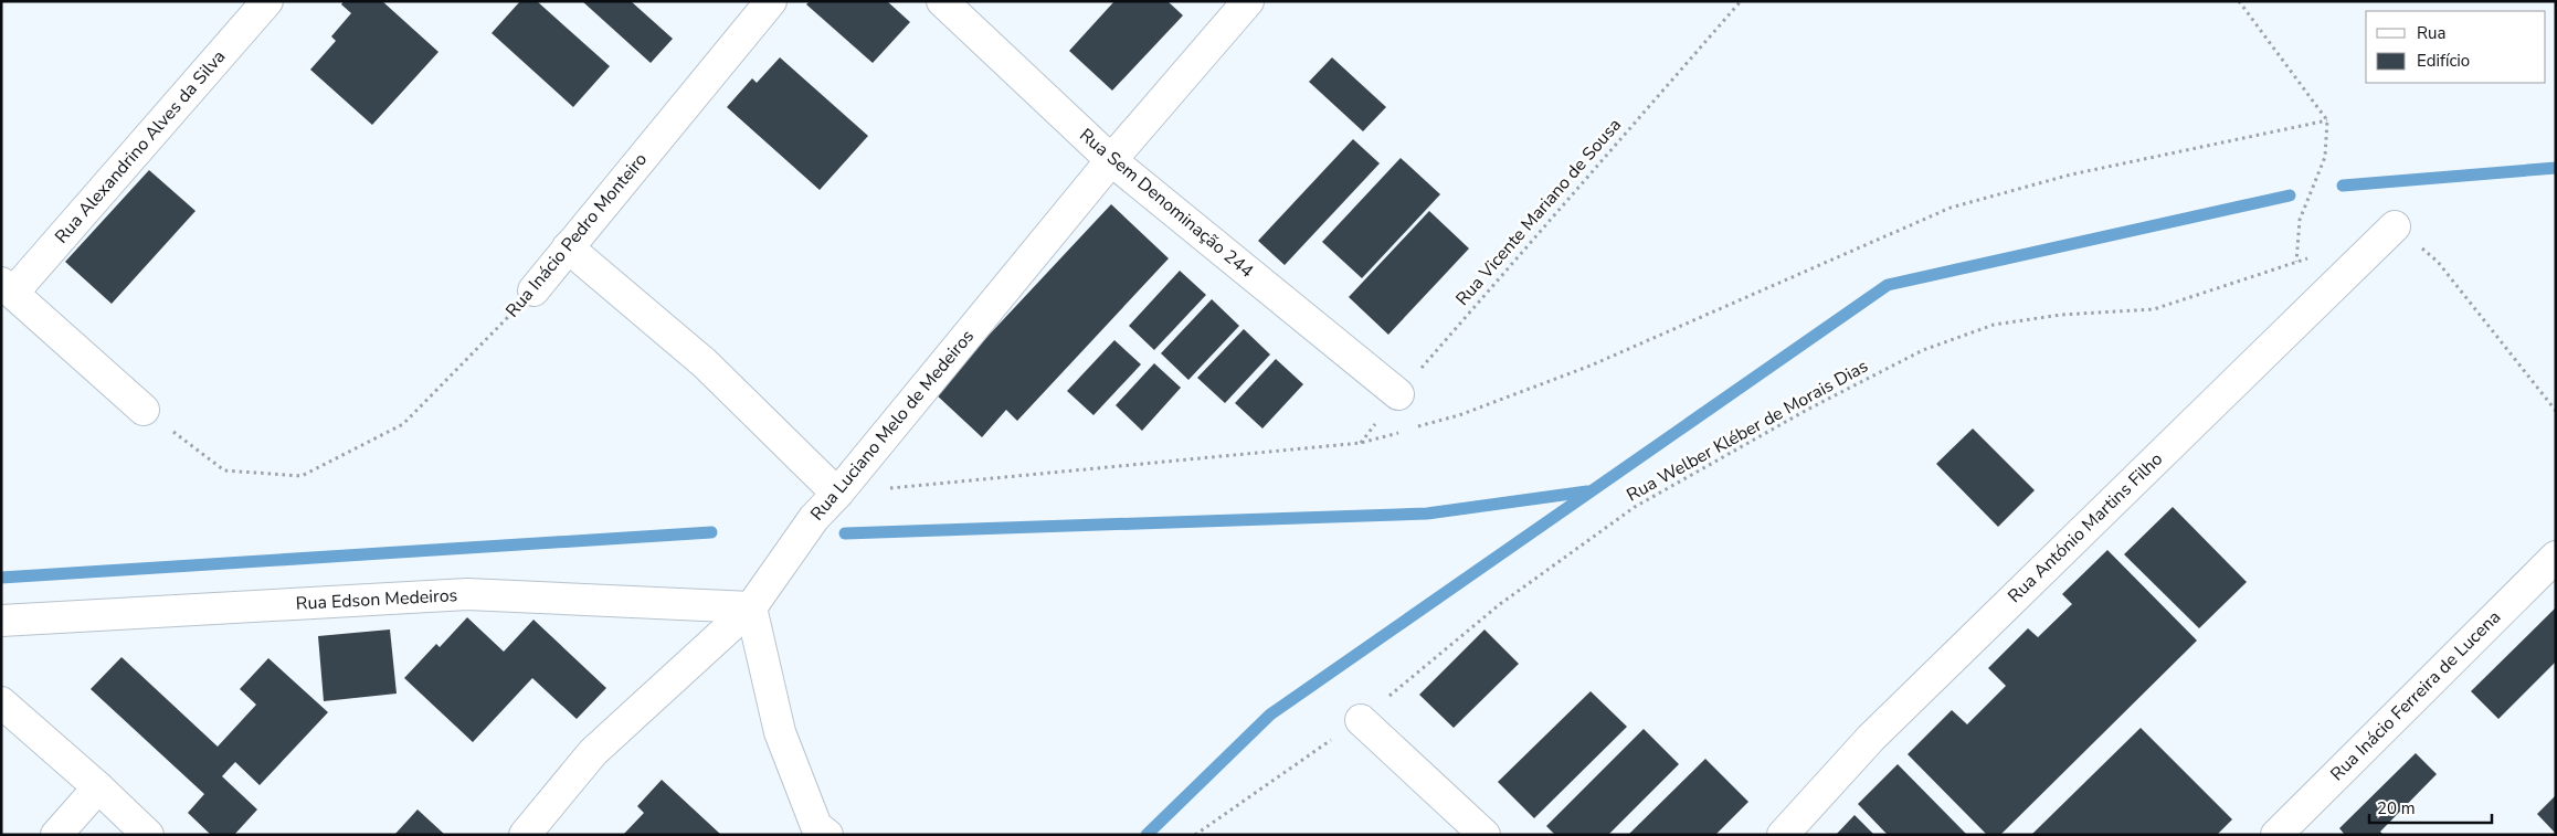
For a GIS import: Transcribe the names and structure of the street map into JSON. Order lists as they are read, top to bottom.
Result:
{
  "streets": {
    "street": [
      "Rua Alexandrino Alves da Silva",
      "Rua Sem Denominação 244",
      "Rua Inácio Pedro Monteiro",
      "Rua Luciano Melo de Medeiros",
      "Rua António Martins Filho",
      "Rua Edson Medeiros",
      "Rua Inácio Ferreira de Lucena"
    ],
    "path": ["Rua Vicente Mariano de Sousa", "Rua Welber Kléber de Morais Dias"]
  },
  "crossings": [
    ["Rua Sem Denominação 244", "Rua Vicente Mariano de Sousa"],
    ["Rua Sem Denominação 244", "Rua Luciano Melo de Medeiros"],
    ["Rua Luciano Melo de Medeiros", "Rua Edson Medeiros"]
  ],
  "legend": ["Rua", "Edifício"],
  "scale_bar": "20 m"
}
